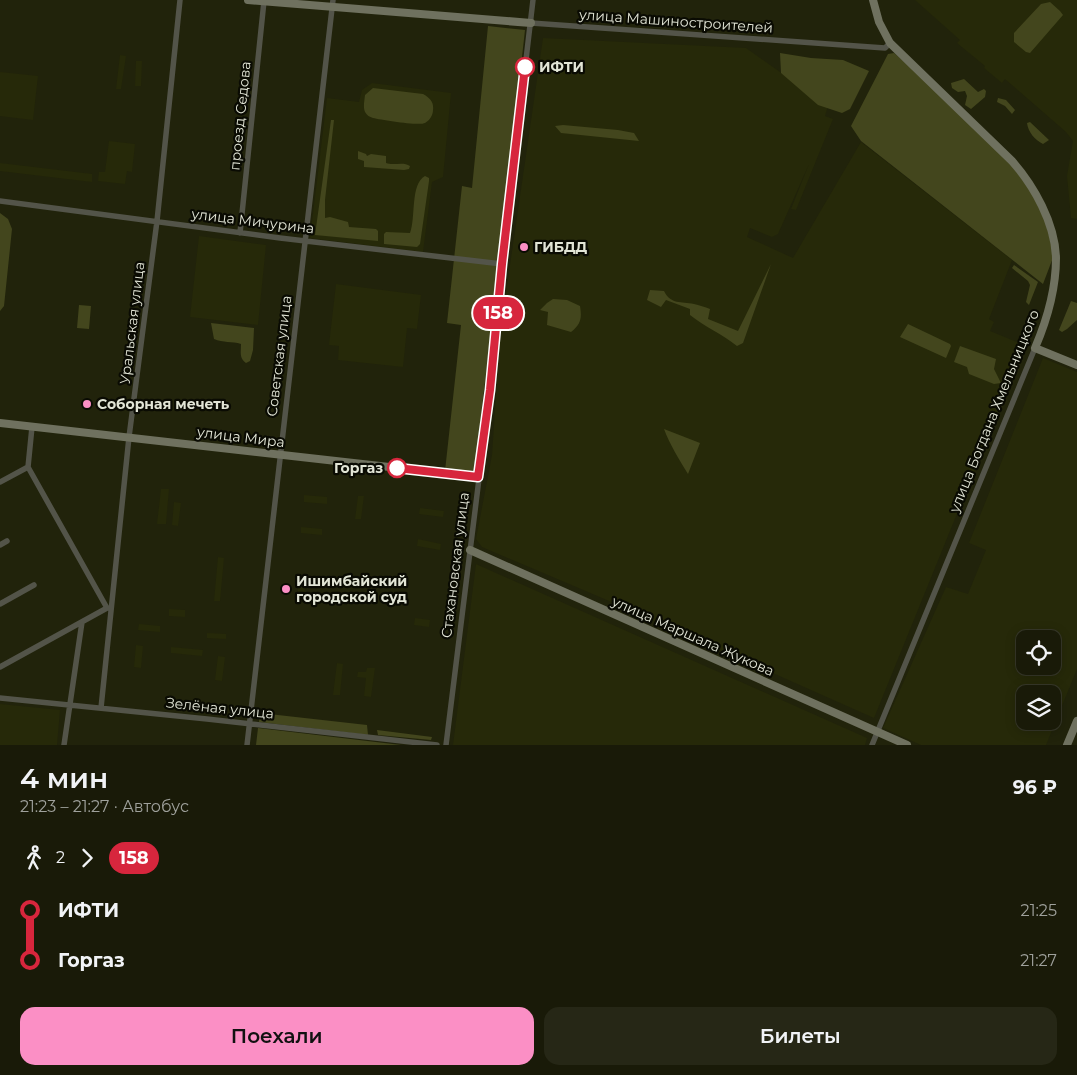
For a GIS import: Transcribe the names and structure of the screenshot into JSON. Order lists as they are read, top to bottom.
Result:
{
  "streets": {
    "street": [
      "улица Машиностроителей",
      "проезд Седова",
      "улица Мичурина",
      "Уральская улица",
      "Советская улица",
      "улица Богдана Хмельницкого",
      "улица Мира",
      "Стахановская улица",
      "улица Маршала Жукова",
      "Зелёная улица"
    ]
  },
  "crossings": [
    ["улица Машиностроителей", "проезд Седова"],
    ["улица Машиностроителей", "Советская улица"],
    ["улица Машиностроителей", "улица Богдана Хмельницкого"],
    ["улица Машиностроителей", "Стахановская улица"],
    ["проезд Седова", "улица Мичурина"],
    ["улица Мичурина", "Уральская улица"],
    ["улица Мичурина", "Советская улица"],
    ["улица Мичурина", "Стахановская улица"],
    ["Уральская улица", "улица Мира"],
    ["Уральская улица", "Зелёная улица"],
    ["Советская улица", "улица Мира"],
    ["Советская улица", "Зелёная улица"],
    ["улица Богдана Хмельницкого", "улица Маршала Жукова"],
    ["улица Мира", "Стахановская улица"],
    ["Стахановская улица", "улица Маршала Жукова"]
  ],
  "places": [
    "ИФТИ",
    "ГИБДД",
    "Соборная мечеть",
    "Горгаз",
    "Ишимбайский городской суд"
  ],
  "lines": ["bus line 158"],
  "page": {
    "on_map": "158",
    "heading": ["4 мин", "21:23 – 21:27 · Автобус", "96 ₽"],
    "legs": ["2", "158"],
    "list": [
      {
        "name": "ИФТИ",
        "value": "21:25"
      },
      {
        "name": "Горгаз",
        "value": "21:27"
      }
    ],
    "buttons": ["Поехали", "Билеты"]
  }
}
